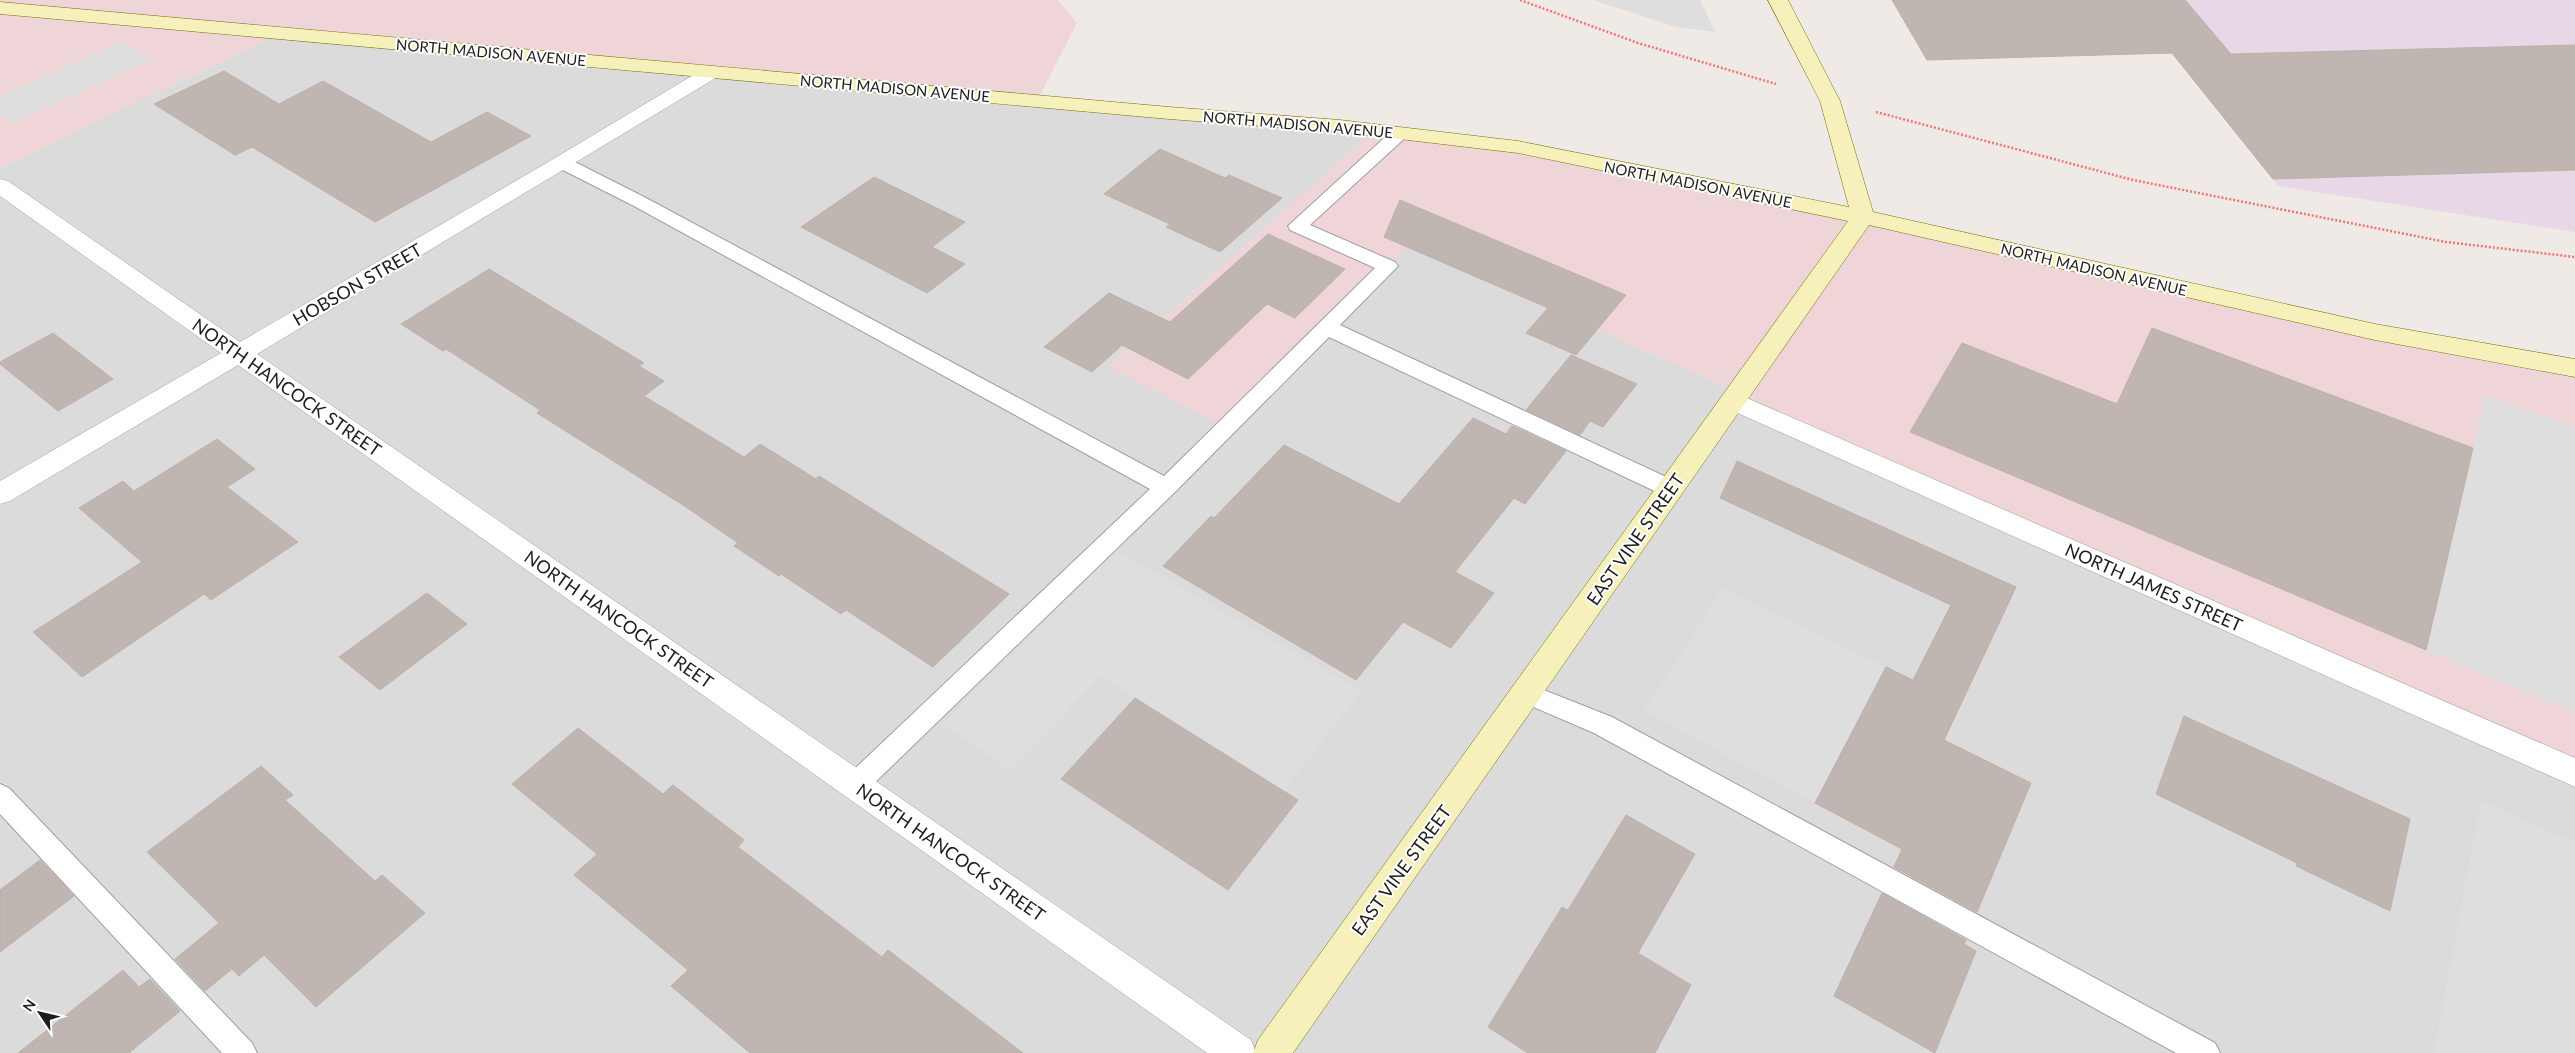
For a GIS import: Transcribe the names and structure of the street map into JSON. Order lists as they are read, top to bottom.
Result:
{
  "streets": {
    "main road": ["NORTH MADISON AVENUE", "EAST VINE STREET"],
    "street": ["HOBSON STREET", "NORTH HANCOCK STREET", "NORTH JAMES STREET"]
  },
  "crossings": [
    ["NORTH MADISON AVENUE", "HOBSON STREET"],
    ["NORTH MADISON AVENUE", "EAST VINE STREET"],
    ["HOBSON STREET", "NORTH HANCOCK STREET"],
    ["EAST VINE STREET", "NORTH JAMES STREET"]
  ],
  "north": "top left"
}
